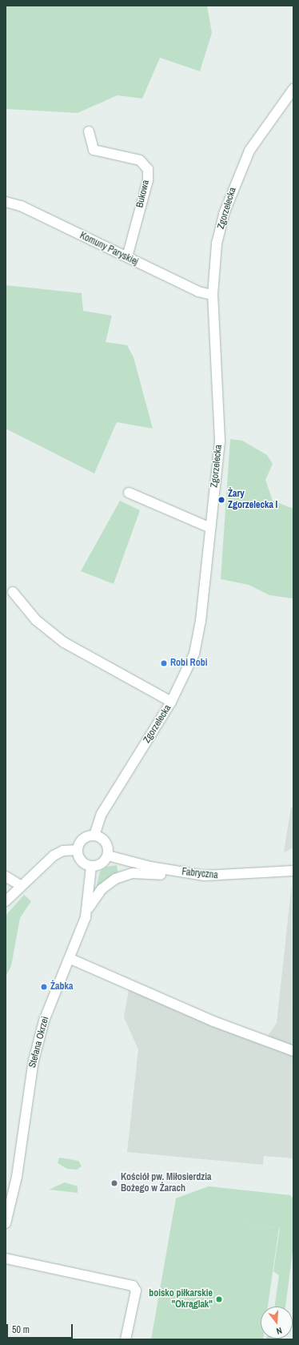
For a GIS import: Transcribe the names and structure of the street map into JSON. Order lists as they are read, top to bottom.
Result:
{
  "streets": {
    "street": [
      "Bukowa",
      "Zgorzelecka",
      "Komuny Paryskiej",
      "Fabryczna",
      "Stefana Okrzei"
    ]
  },
  "crossings": [
    ["Bukowa", "Komuny Paryskiej"],
    ["Zgorzelecka", "Komuny Paryskiej"],
    ["Zgorzelecka", "Fabryczna"],
    ["Zgorzelecka", "Stefana Okrzei"],
    ["Fabryczna", "Stefana Okrzei"]
  ],
  "places": [
    "Żary Zgorzelecka I",
    "Robi Robi",
    "Żabka",
    "Kościół pw. Miłosierdzia Bożego w Żarach",
    "boisko piłkarskie \"Okrąglak\""
  ],
  "scale_bar": "50 m",
  "north": "bottom"
}
